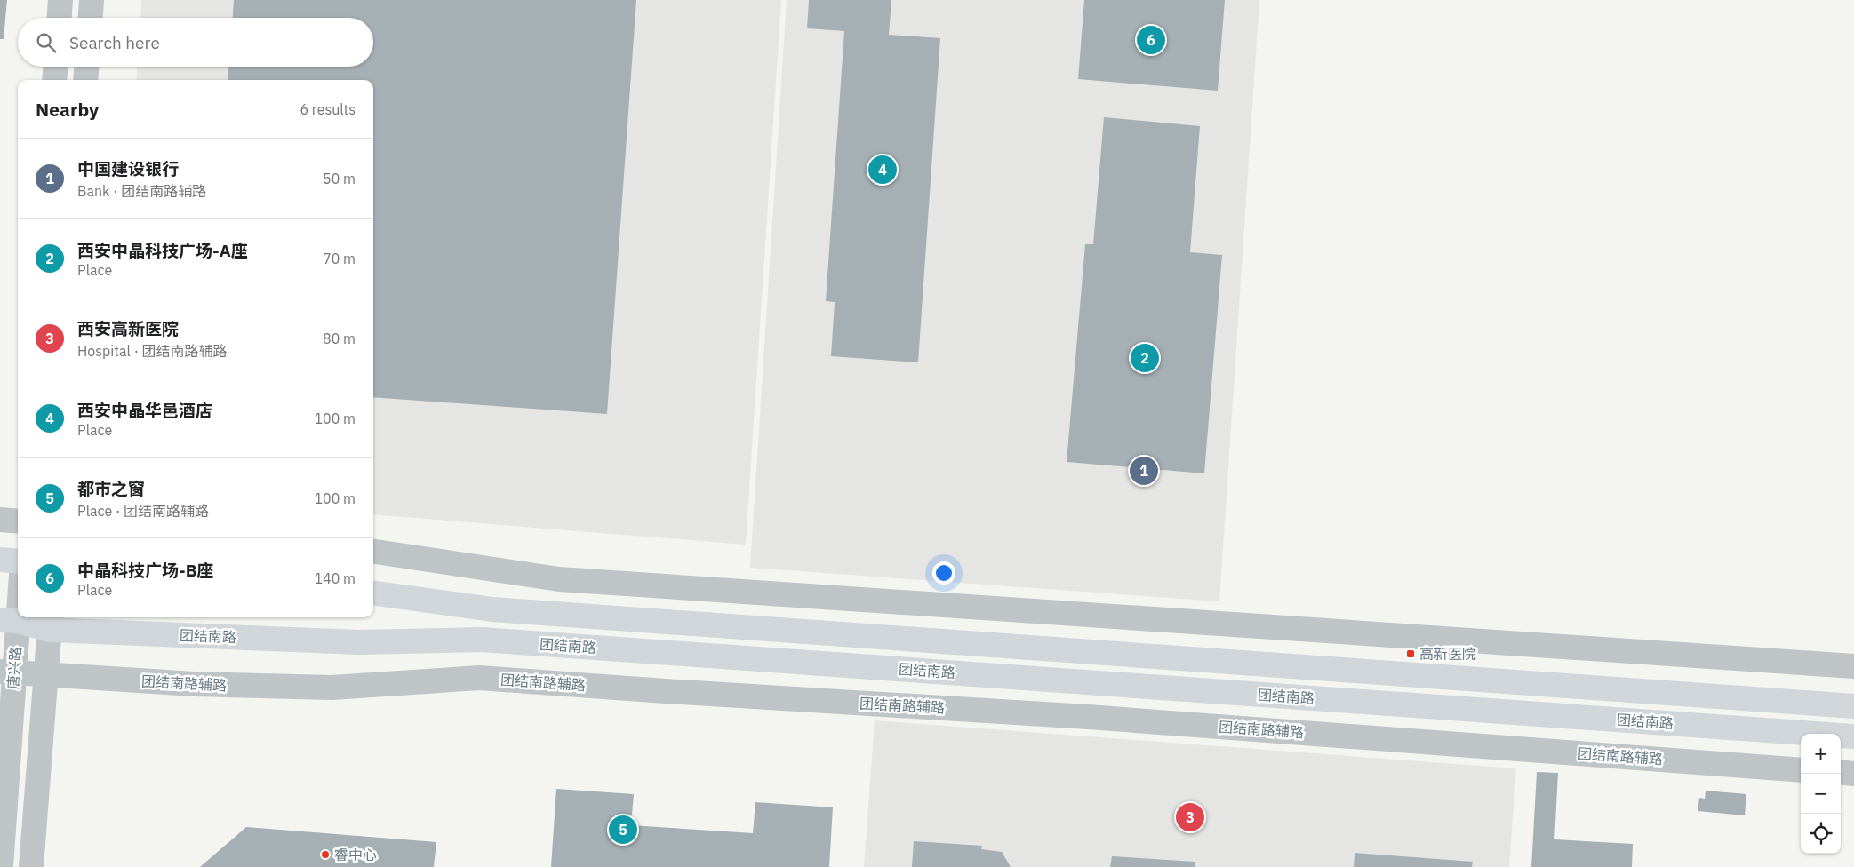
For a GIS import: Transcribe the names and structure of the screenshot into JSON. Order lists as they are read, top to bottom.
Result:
{
  "streets": {
    "main road": ["团结南路"],
    "street": ["唐兴路", "团结南路辅路"]
  },
  "crossings": [
    ["团结南路", "唐兴路"],
    ["唐兴路", "团结南路辅路"]
  ],
  "places": {
    "transit": ["高新医院"],
    "other": ["睿中心"]
  },
  "page": {
    "search": "Search here",
    "pins": [
      "6",
      "4",
      "2",
      "1",
      "3",
      "5"
    ],
    "heading": ["Nearby", "6 results"],
    "list": [
      {
        "mark": "1",
        "name": "中国建设银行",
        "note": "Bank · 团结南路辅路",
        "value": "50 m"
      },
      {
        "mark": "2",
        "name": "西安中晶科技广场-A座",
        "note": "Place",
        "value": "70 m"
      },
      {
        "mark": "3",
        "name": "西安高新医院",
        "note": "Hospital · 团结南路辅路",
        "value": "80 m"
      },
      {
        "mark": "4",
        "name": "西安中晶华邑酒店",
        "note": "Place",
        "value": "100 m"
      },
      {
        "mark": "5",
        "name": "都市之窗",
        "note": "Place · 团结南路辅路",
        "value": "100 m"
      },
      {
        "mark": "6",
        "name": "中晶科技广场-B座",
        "note": "Place",
        "value": "140 m"
      }
    ],
    "map_buttons": ["+", "−"]
  }
}
